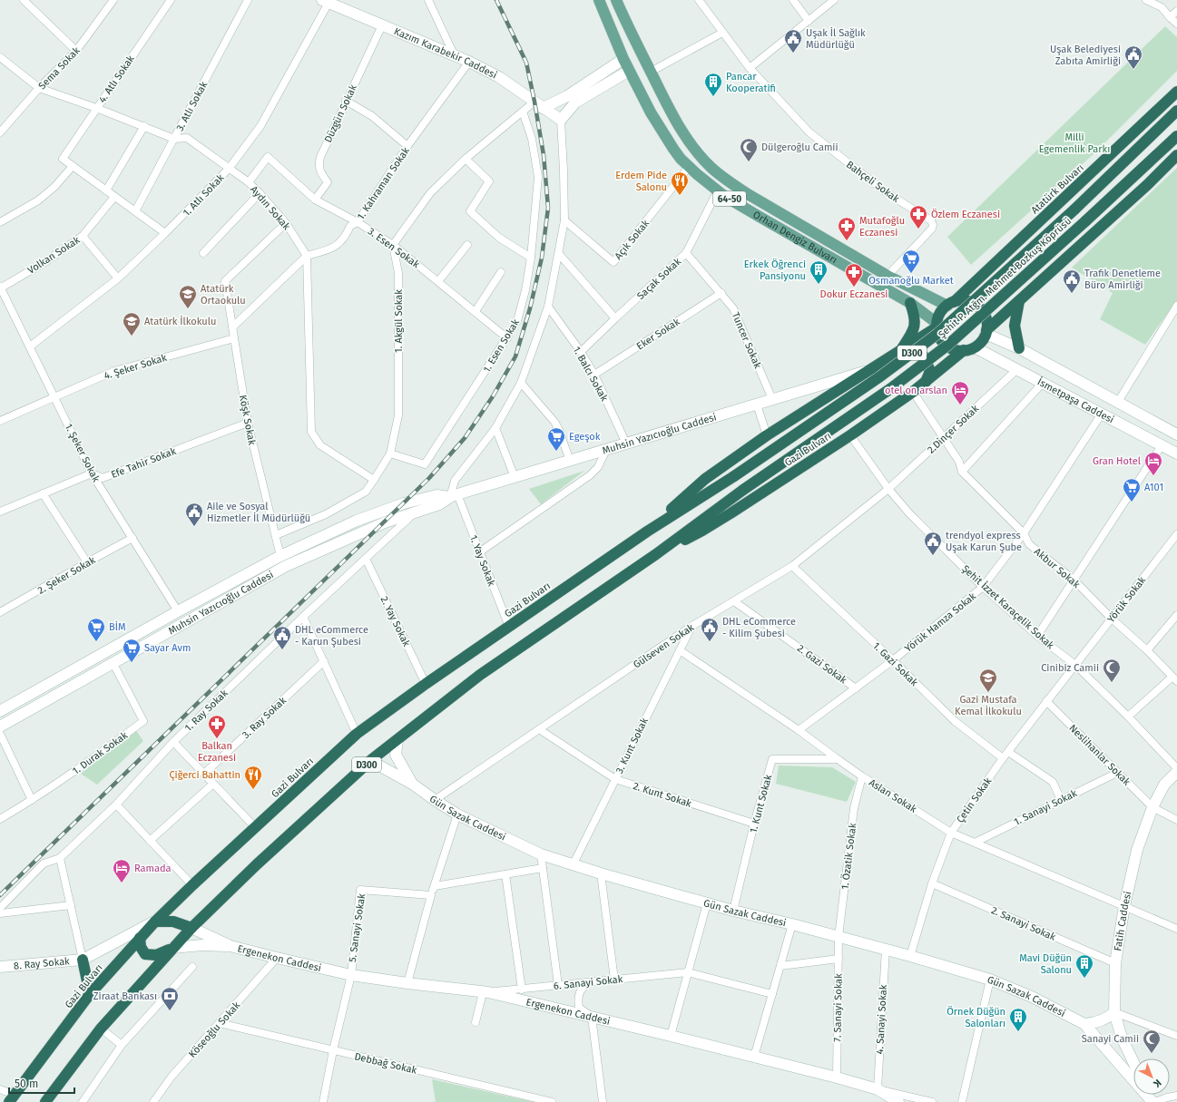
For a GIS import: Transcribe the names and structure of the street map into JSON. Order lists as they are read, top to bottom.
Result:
{
  "streets": {
    "highway": [
      "Atatürk Bulvarı",
      "Şehit P. Atğm. Mehmet Bozkuş Köprüsü",
      "D300",
      "Gazi Bulvarı"
    ],
    "main road": ["64-50", "Orhan Dengiz Bulvarı"],
    "street": [
      "Kazım Karabekir Caddesi",
      "Sema Sokak",
      "4. Atlı Sokak",
      "3. Atlı Sokak",
      "Düzgün Sokak",
      "Bahçeli Sokak",
      "1. Kahraman Sokak",
      "1. Atlı Sokak",
      "Aydın Sokak",
      "Açık Sokak",
      "3. Esen Sokak",
      "Volkan Sokak",
      "Saçak Sokak",
      "1. Akgül Sokak",
      "Eker Sokak",
      "Tuncer Sokak",
      "1. Esen Sokak",
      "4. Şeker Sokak",
      "1. Balcı Sokak",
      "İsmetpaşa Caddesi",
      "Köşk Sokak",
      "2.Dinçer Sokak",
      "Muhsin Yazıcıoğlu Caddesi",
      "1. Şeker Sokak",
      "Efe Tahir Sokak",
      "1. Yay Sokak",
      "Akbur Sokak",
      "2. Şeker Sokak",
      "Yörük Sokak",
      "Şehit İzzet Karaçelik Sokak",
      "2. Yay Sokak",
      "Yörük Hamza Sokak",
      "Gülseven Sokak",
      "2. Gazi Sokak",
      "1. Gazi Sokak",
      "1. Ray Sokak",
      "3. Ray Sokak",
      "3. Kunt Sokak",
      "1. Durak Sokak",
      "Neslihanlar Sokak",
      "2. Kunt Sokak",
      "Aslan Sokak",
      "Çetin Sokak",
      "1. Kunt Sokak",
      "1. Sanayi Sokak",
      "Gün Sazak Caddesi",
      "1. Özatik Sokak",
      "Fatih Caddesi",
      "2. Sanayi Sokak",
      "5. Sanayi Sokak",
      "Ergenekon Caddesi",
      "8. Ray Sokak",
      "6. Sanayi Sokak",
      "7. Sanayi Sokak",
      "4. Sanayi Sokak",
      "Köseoğlu Sokak",
      "Debbağ Sokak"
    ]
  },
  "crossings": [
    ["Kazım Karabekir Caddesi", "Düzgün Sokak"],
    ["Kazım Karabekir Caddesi", "1. Kahraman Sokak"],
    ["Kazım Karabekir Caddesi", "1. Atlı Sokak"],
    ["Sema Sokak", "Aydın Sokak"],
    ["4. Atlı Sokak", "Aydın Sokak"],
    ["3. Atlı Sokak", "Aydın Sokak"],
    ["Düzgün Sokak", "3. Esen Sokak"],
    ["Bahçeli Sokak", "Orhan Dengiz Bulvarı"],
    ["1. Kahraman Sokak", "Aydın Sokak"],
    ["1. Kahraman Sokak", "3. Esen Sokak"],
    ["1. Kahraman Sokak", "Köşk Sokak"],
    ["Atatürk Bulvarı", "Orhan Dengiz Bulvarı"],
    ["Atatürk Bulvarı", "İsmetpaşa Caddesi"],
    ["Atatürk Bulvarı", "Gazi Bulvarı"],
    ["1. Atlı Sokak", "Aydın Sokak"],
    ["1. Atlı Sokak", "1. Şeker Sokak"],
    ["Aydın Sokak", "3. Esen Sokak"],
    ["Aydın Sokak", "Köşk Sokak"],
    ["Orhan Dengiz Bulvarı", "Açık Sokak"],
    ["Orhan Dengiz Bulvarı", "Saçak Sokak"],
    ["Orhan Dengiz Bulvarı", "İsmetpaşa Caddesi"],
    ["Orhan Dengiz Bulvarı", "Gazi Bulvarı"],
    ["3. Esen Sokak", "1. Akgül Sokak"],
    ["3. Esen Sokak", "1. Esen Sokak"],
    ["Volkan Sokak", "1. Şeker Sokak"],
    ["Şehit P. Atğm. Mehmet Bozkuş Köprüsü", "Gazi Bulvarı"],
    ["Saçak Sokak", "Tuncer Sokak"],
    ["Saçak Sokak", "1. Balcı Sokak"],
    ["1. Akgül Sokak", "1. Esen Sokak"],
    ["1. Akgül Sokak", "Köşk Sokak"],
    ["Eker Sokak", "Tuncer Sokak"],
    ["Eker Sokak", "1. Balcı Sokak"],
    ["Tuncer Sokak", "Muhsin Yazıcıoğlu Caddesi"],
    ["4. Şeker Sokak", "Köşk Sokak"],
    ["4. Şeker Sokak", "1. Şeker Sokak"],
    ["1. Balcı Sokak", "Muhsin Yazıcıoğlu Caddesi"],
    ["İsmetpaşa Caddesi", "2.Dinçer Sokak"],
    ["İsmetpaşa Caddesi", "Gazi Bulvarı"],
    ["İsmetpaşa Caddesi", "Yörük Hamza Sokak"],
    ["Köşk Sokak", "Muhsin Yazıcıoğlu Caddesi"],
    ["Köşk Sokak", "Efe Tahir Sokak"],
    ["2.Dinçer Sokak", "Akbur Sokak"],
    ["2.Dinçer Sokak", "Şehit İzzet Karaçelik Sokak"],
    ["2.Dinçer Sokak", "Gülseven Sokak"],
    ["Muhsin Yazıcıoğlu Caddesi", "Gazi Bulvarı"],
    ["Muhsin Yazıcıoğlu Caddesi", "1. Şeker Sokak"],
    ["Muhsin Yazıcıoğlu Caddesi", "1. Yay Sokak"],
    ["Muhsin Yazıcıoğlu Caddesi", "1. Ray Sokak"],
    ["Muhsin Yazıcıoğlu Caddesi", "1. Durak Sokak"],
    ["Gazi Bulvarı", "1. Yay Sokak"],
    ["Gazi Bulvarı", "Akbur Sokak"],
    ["Gazi Bulvarı", "Şehit İzzet Karaçelik Sokak"],
    ["Gazi Bulvarı", "2. Yay Sokak"],
    ["Gazi Bulvarı", "Gün Sazak Caddesi"],
    ["1. Şeker Sokak", "Efe Tahir Sokak"],
    ["1. Şeker Sokak", "2. Şeker Sokak"],
    ["Akbur Sokak", "Yörük Sokak"],
    ["Akbur Sokak", "Yörük Hamza Sokak"],
    ["Yörük Sokak", "Şehit İzzet Karaçelik Sokak"],
    ["Yörük Sokak", "Çetin Sokak"],
    ["Şehit İzzet Karaçelik Sokak", "Yörük Hamza Sokak"],
    ["Şehit İzzet Karaçelik Sokak", "Gülseven Sokak"],
    ["Şehit İzzet Karaçelik Sokak", "Çetin Sokak"],
    ["2. Yay Sokak", "1. Ray Sokak"],
    ["Yörük Hamza Sokak", "2. Gazi Sokak"],
    ["Yörük Hamza Sokak", "1. Gazi Sokak"],
    ["Yörük Hamza Sokak", "Aslan Sokak"],
    ["Gülseven Sokak", "2. Gazi Sokak"],
    ["Gülseven Sokak", "1. Gazi Sokak"],
    ["Gülseven Sokak", "3. Kunt Sokak"],
    ["Gülseven Sokak", "2. Kunt Sokak"],
    ["Gülseven Sokak", "Gün Sazak Caddesi"],
    ["1. Gazi Sokak", "Çetin Sokak"],
    ["1. Gazi Sokak", "1. Sanayi Sokak"],
    ["3. Kunt Sokak", "2. Kunt Sokak"],
    ["3. Kunt Sokak", "Aslan Sokak"],
    ["3. Kunt Sokak", "Gün Sazak Caddesi"],
    ["Neslihanlar Sokak", "Çetin Sokak"],
    ["Neslihanlar Sokak", "1. Sanayi Sokak"],
    ["Neslihanlar Sokak", "Fatih Caddesi"],
    ["2. Kunt Sokak", "1. Kunt Sokak"],
    ["Aslan Sokak", "Çetin Sokak"],
    ["Aslan Sokak", "1. Kunt Sokak"],
    ["Aslan Sokak", "1. Sanayi Sokak"],
    ["Aslan Sokak", "1. Özatik Sokak"],
    ["Aslan Sokak", "Fatih Caddesi"],
    ["Çetin Sokak", "Gün Sazak Caddesi"],
    ["Çetin Sokak", "2. Sanayi Sokak"],
    ["1. Kunt Sokak", "Gün Sazak Caddesi"],
    ["Gün Sazak Caddesi", "1. Özatik Sokak"],
    ["Gün Sazak Caddesi", "7. Sanayi Sokak"],
    ["Gün Sazak Caddesi", "4. Sanayi Sokak"],
    ["1. Özatik Sokak", "7. Sanayi Sokak"],
    ["Fatih Caddesi", "2. Sanayi Sokak"],
    ["5. Sanayi Sokak", "Ergenekon Caddesi"],
    ["Ergenekon Caddesi", "6. Sanayi Sokak"],
    ["Ergenekon Caddesi", "7. Sanayi Sokak"],
    ["Ergenekon Caddesi", "4. Sanayi Sokak"],
    ["Ergenekon Caddesi", "Köseoğlu Sokak"],
    ["Köseoğlu Sokak", "Debbağ Sokak"]
  ],
  "parks": ["Milli Egemenlik Parkı"],
  "places": {
    "public building": [
      "Uşak İl Sağlık Müdürlüğü",
      "Uşak Belediyesi Zabıta Amirliği",
      "Trafik Denetleme Büro Amirliği",
      "Aile ve Sosyal Hizmetler İl Müdürlüğü",
      "trendyol express Uşak Karun Şube",
      "DHL eCommerce - Kilim Şubesi",
      "DHL eCommerce - Karun Şubesi"
    ],
    "building": [
      "Pancar Kooperatifi",
      "Erkek Öğrenci Pansiyonu",
      "Mavi Düğün Salonu",
      "Örnek Düğün Salonları"
    ],
    "mosque": ["Dülgeroğlu Camii", "Cinibiz Camii", "Sanayi Camii"],
    "restaurant": ["Erdem Pide Salonu", "Çiğerci Bahattin"],
    "pharmacy": [
      "Özlem Eczanesi",
      "Mutafoğlu Eczanesi",
      "Dokur Eczanesi",
      "Balkan Eczanesi"
    ],
    "supermarket": [
      "Osmanoğlu Market",
      "Egeşok",
      "A101",
      "BİM",
      "Sayar Avm"
    ],
    "school or university": ["Atatürk Ortaokulu", "Atatürk İlkokulu", "Gazi Mustafa Kemal İlkokulu"],
    "hotel": ["otel on arslan", "Gran Hotel", "Ramada"],
    "bank": ["Ziraat Bankası"]
  },
  "scale_bar": "50 m",
  "north": "bottom right"
}
